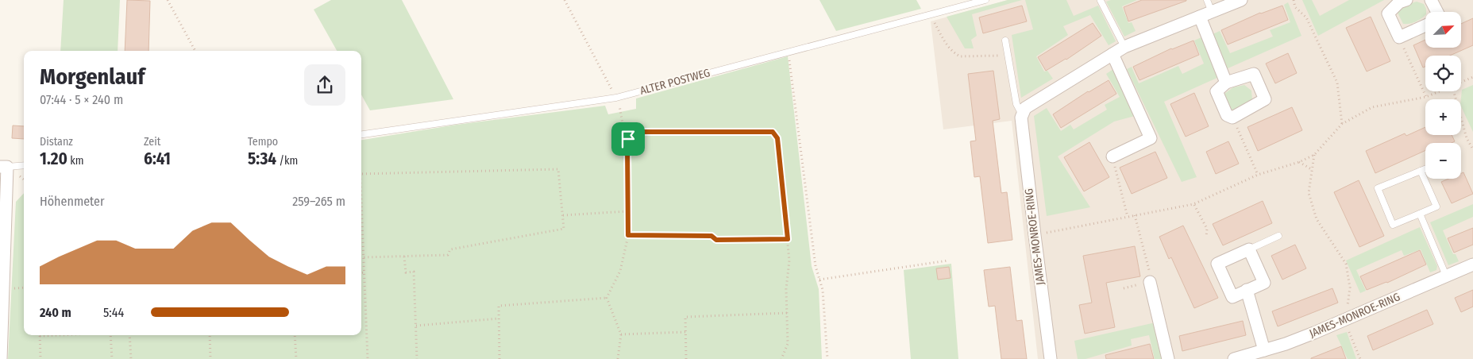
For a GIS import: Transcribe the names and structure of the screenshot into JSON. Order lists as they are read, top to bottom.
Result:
{
  "streets": {
    "street": ["JAMES-MONROE-RING"],
    "lane": ["ALTER POSTWEG"]
  },
  "north": "top right",
  "page": {
    "map_buttons": ["+", "−"],
    "heading": ["Morgenlauf", "07:44 · 5 × 240 m"],
    "stats": [
      ["Distanz", "1.20 km"],
      ["Zeit", "6:41"],
      ["Tempo", "5:34 /km"]
    ],
    "chart": ["Höhenmeter", "259–265 m"],
    "list": [
      {
        "name": "240 m",
        "note": "5:44"
      }
    ]
  }
}
